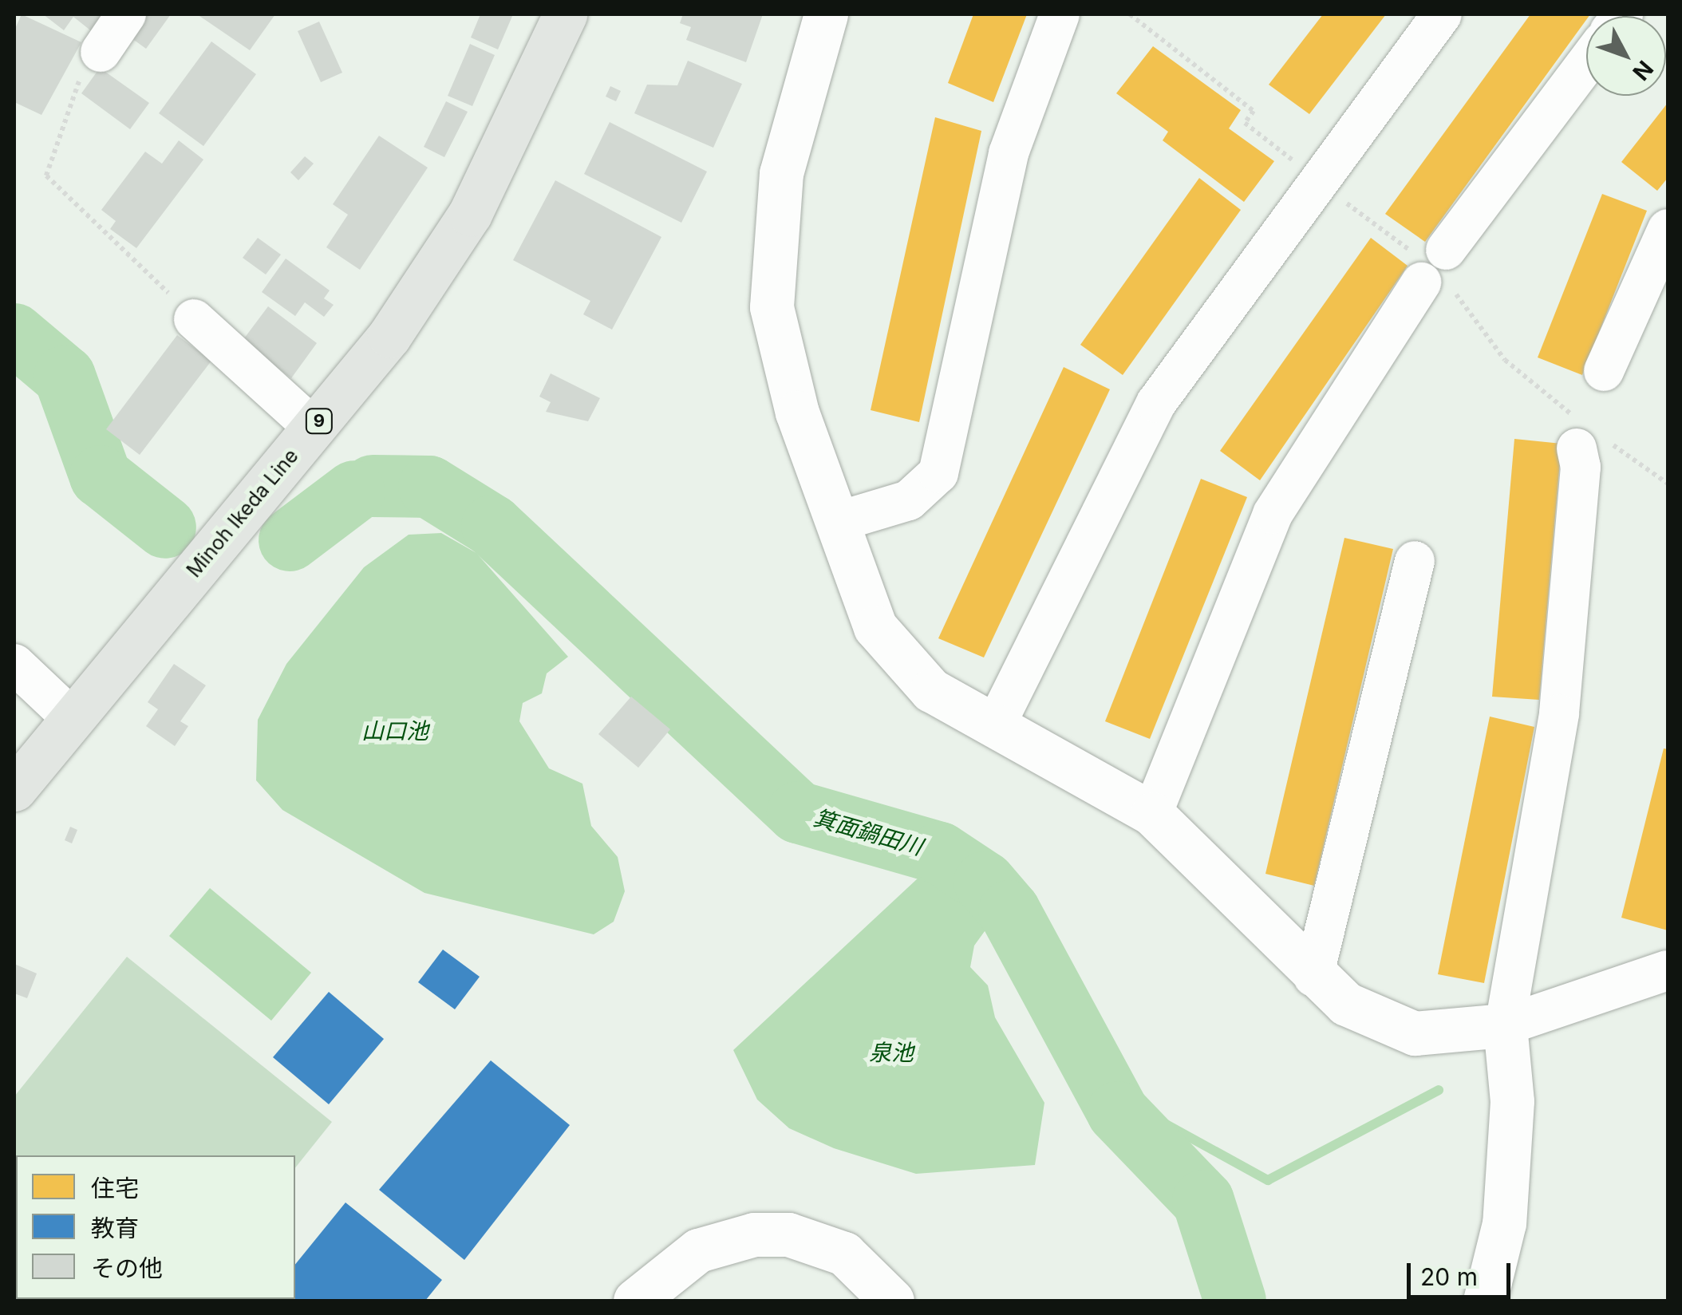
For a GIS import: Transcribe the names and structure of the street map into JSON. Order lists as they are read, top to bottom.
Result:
{
  "streets": {
    "main road": ["9", "Minoh Ikeda Line"]
  },
  "water": ["山口池", "箕面鍋田川", "泉池"],
  "legend": ["住宅", "教育", "その他"],
  "scale_bar": "20 m",
  "north": "bottom right"
}
